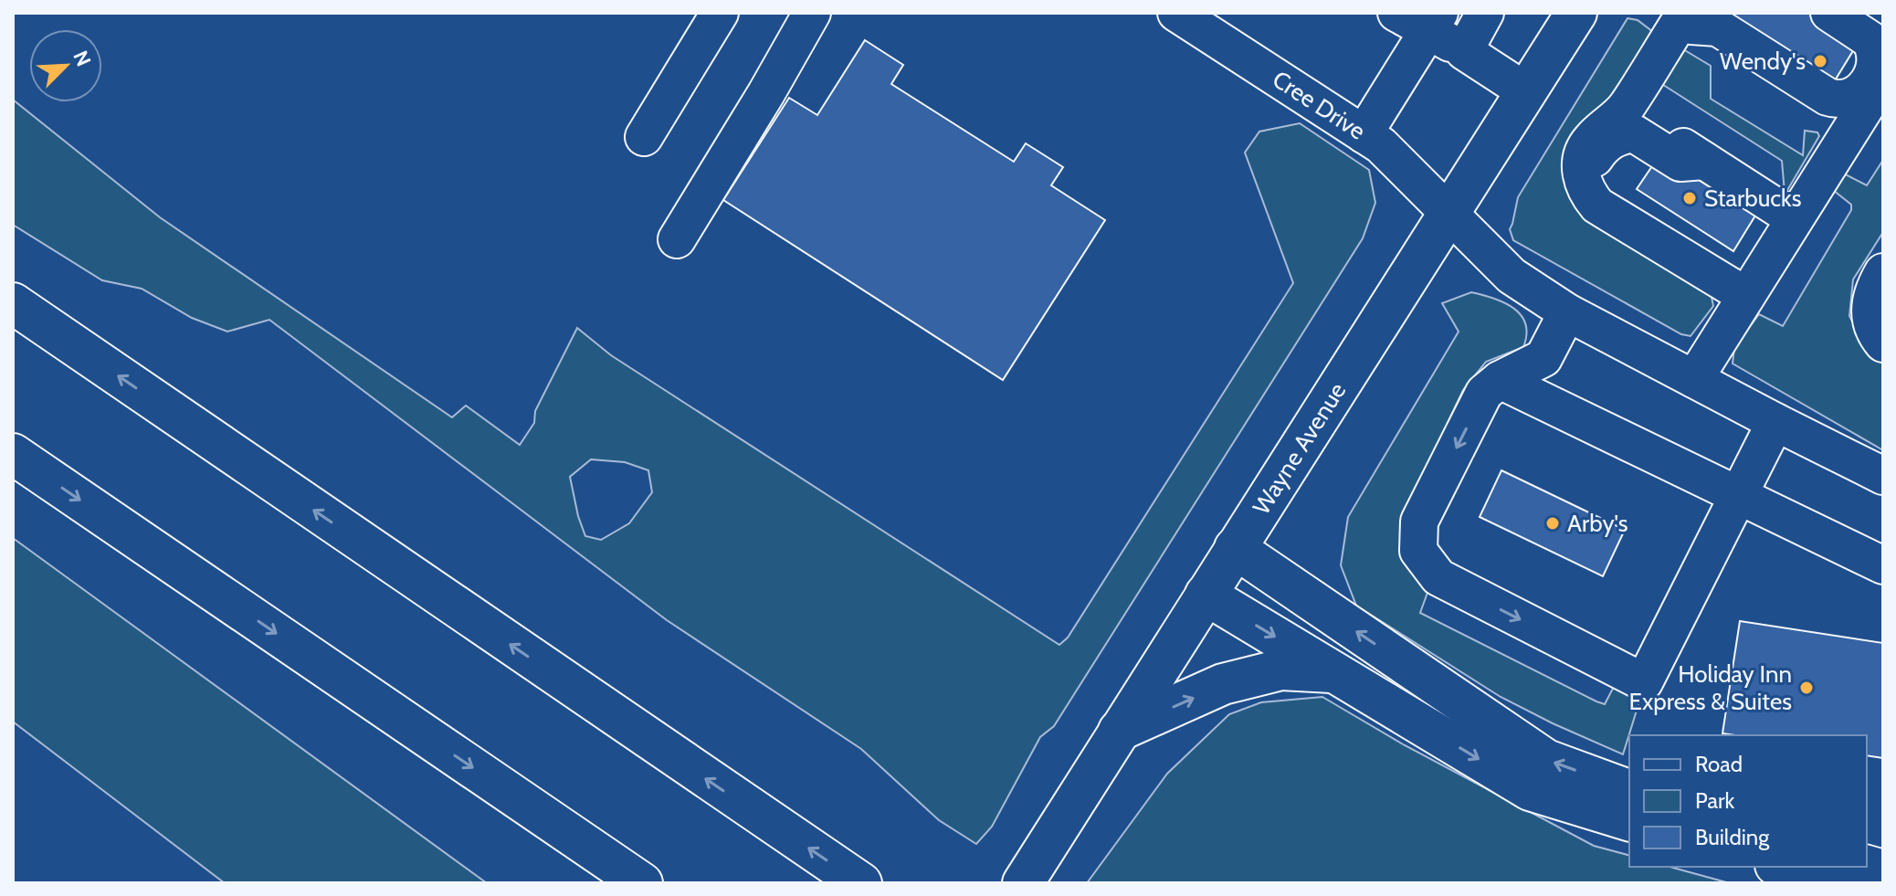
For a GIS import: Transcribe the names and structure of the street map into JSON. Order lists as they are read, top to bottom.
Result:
{
  "streets": {
    "main road": ["Wayne Avenue"],
    "street": ["Cree Drive"]
  },
  "crossings": [
    ["Cree Drive", "Wayne Avenue"]
  ],
  "places": [
    "Wendy's",
    "Starbucks",
    "Arby's",
    "Holiday Inn Express & Suites"
  ],
  "legend": ["Road", "Park", "Building"],
  "north": "top right"
}
